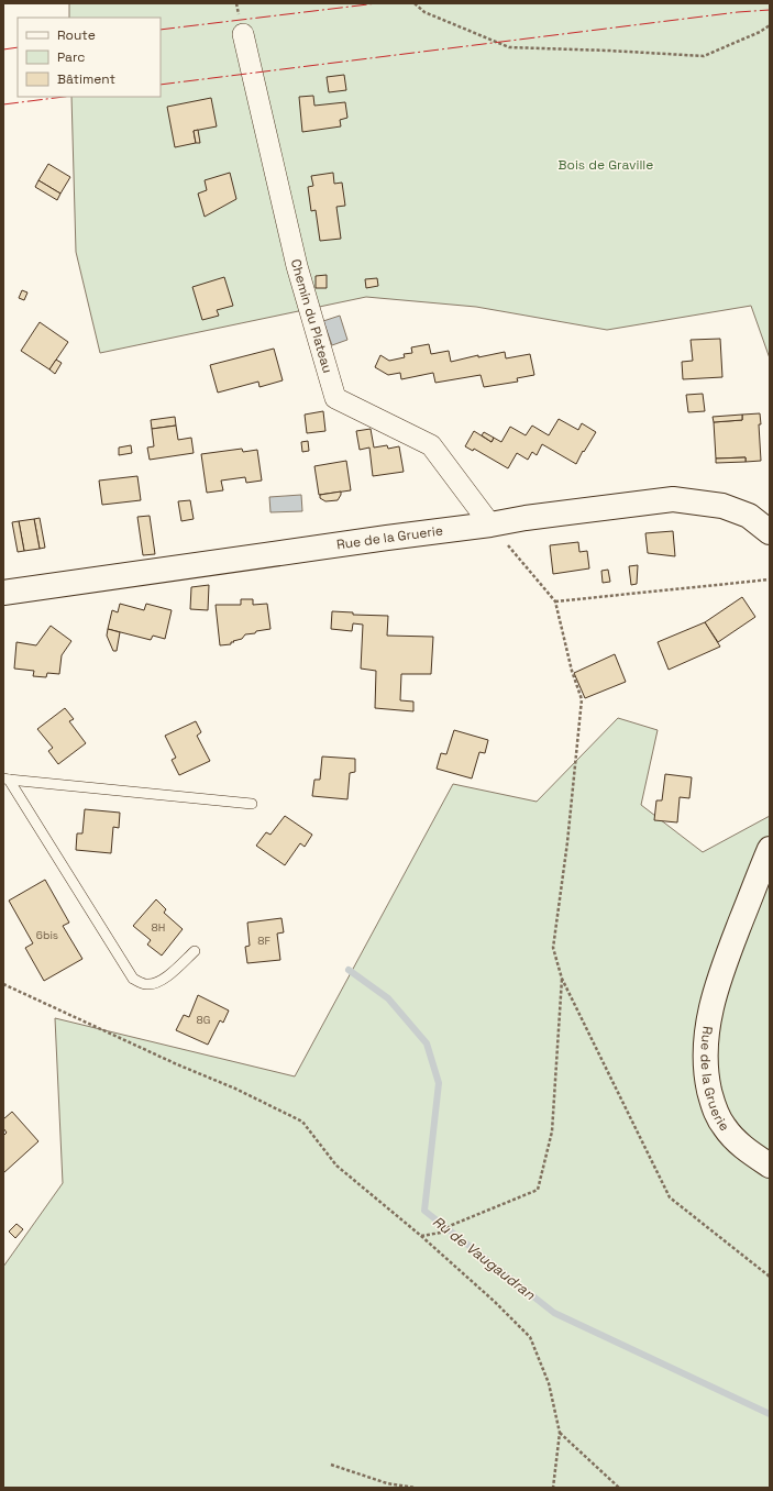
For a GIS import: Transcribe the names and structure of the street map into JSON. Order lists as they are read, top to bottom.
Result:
{
  "streets": {
    "street": ["Chemin du Plateau", "Rue de la Gruerie"]
  },
  "crossings": [
    ["Chemin du Plateau", "Rue de la Gruerie"]
  ],
  "water": ["Ru de Vaugaudran"],
  "parks": ["Bois de Graville"],
  "house_numbers": [
    "8H",
    "6bis",
    "8F",
    "8G"
  ],
  "legend": ["Route", "Parc", "Bâtiment"]
}
